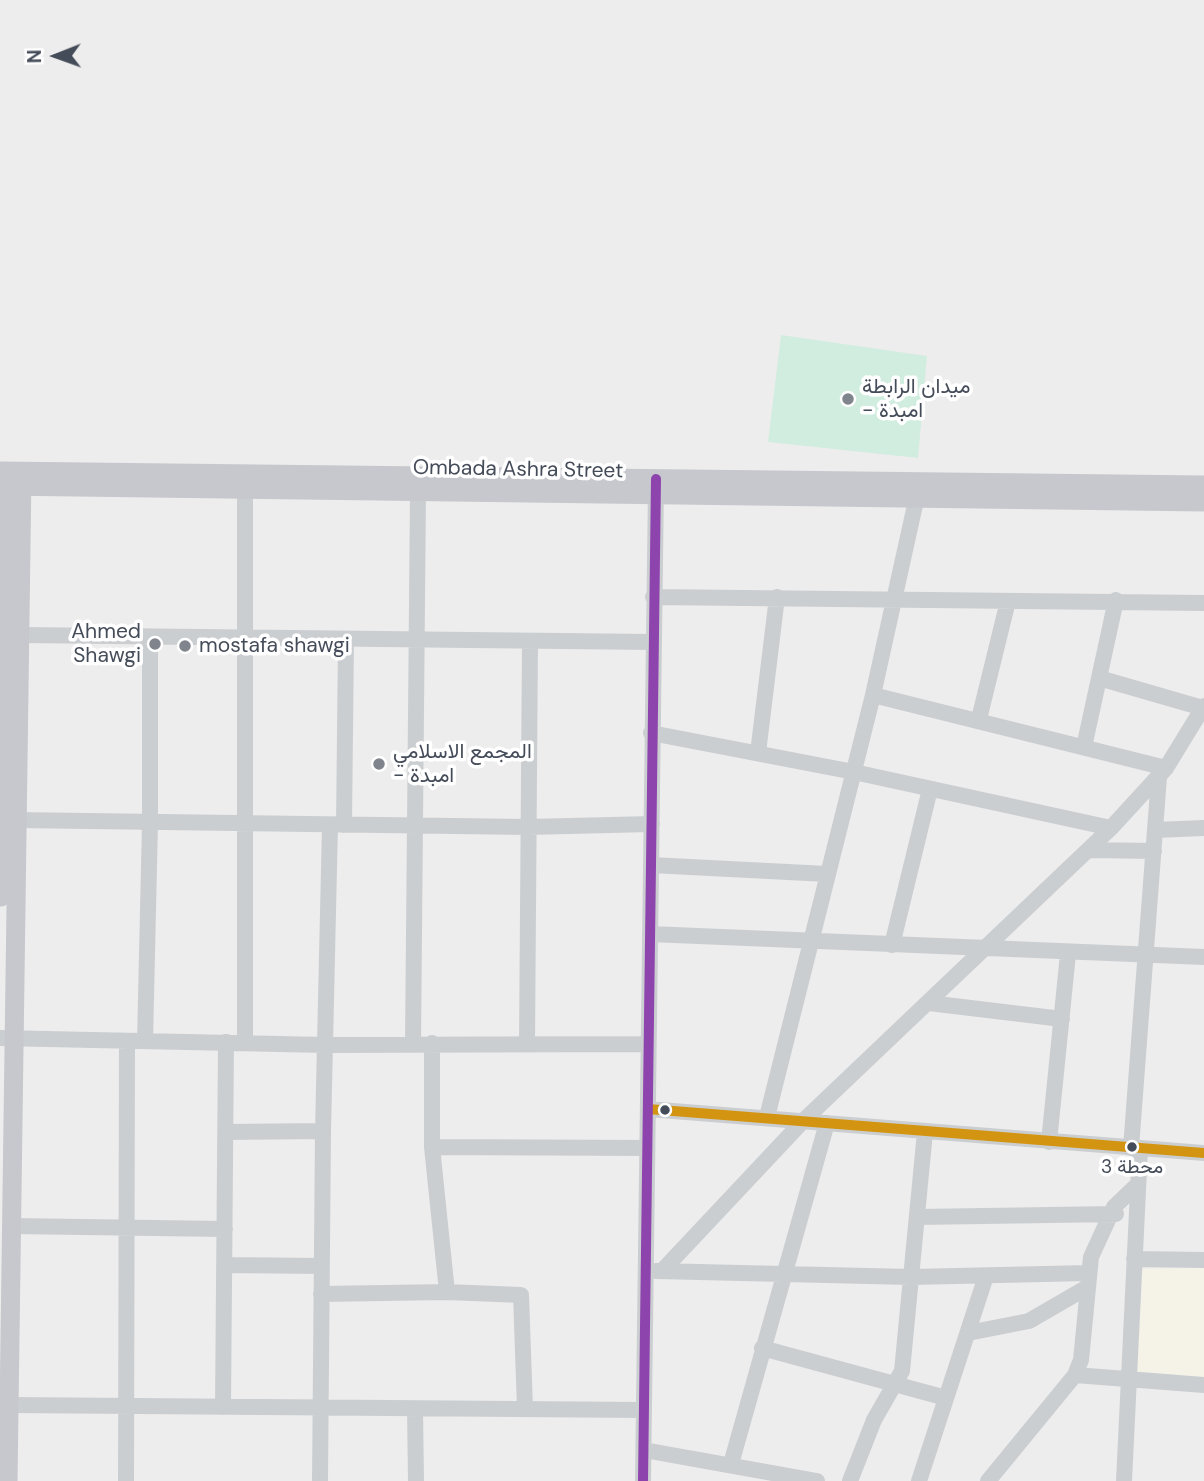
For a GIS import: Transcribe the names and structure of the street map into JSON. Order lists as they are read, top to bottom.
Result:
{
  "streets": {
    "main road": ["Ombada Ashra Street"]
  },
  "places": [
    "ميدان الرابطة - امبدة",
    "Ahmed Shawgi",
    "mostafa shawgi",
    "المجمع الاسلامي - امبدة",
    "محطة 3"
  ],
  "north": "left"
}
